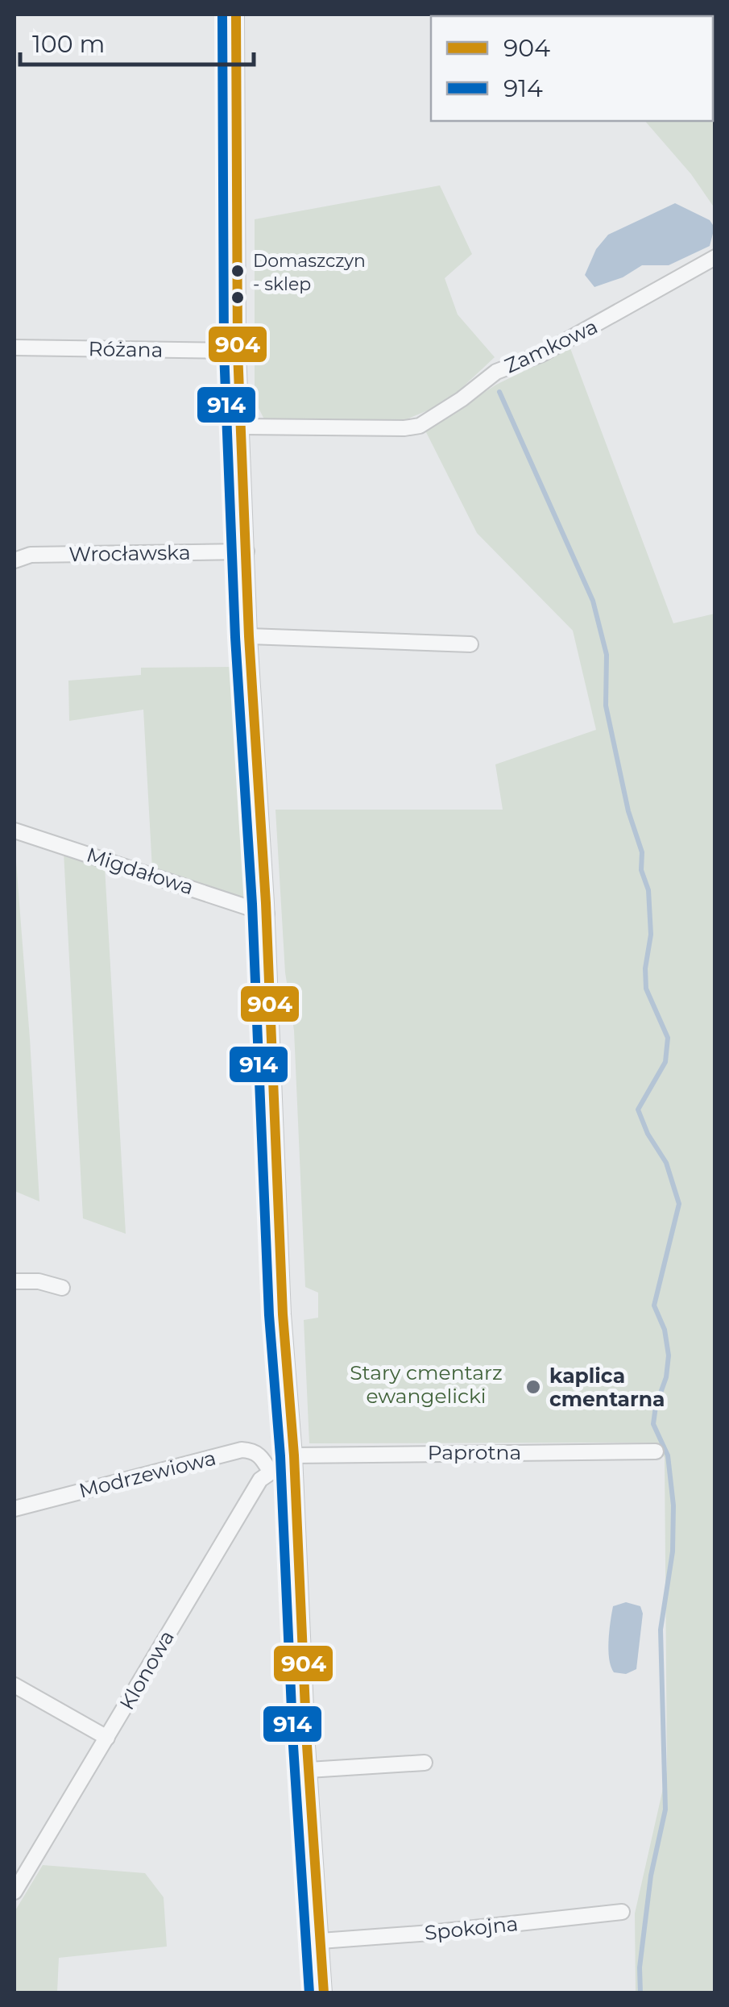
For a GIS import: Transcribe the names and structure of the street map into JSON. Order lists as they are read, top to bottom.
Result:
{
  "streets": {
    "street": [
      "Zamkowa",
      "Różana",
      "Wrocławska",
      "Migdałowa",
      "Paprotna",
      "Modrzewiowa",
      "Klonowa",
      "Spokojna"
    ]
  },
  "crossings": [
    ["Modrzewiowa", "Klonowa"]
  ],
  "parks": ["Stary cmentarz ewangelicki"],
  "places": ["Domaszczyn - sklep", "kaplica cmentarna"],
  "lines": ["transit line 904", "transit line 914"],
  "legend": ["904", "914"],
  "scale_bar": "100 m"
}
